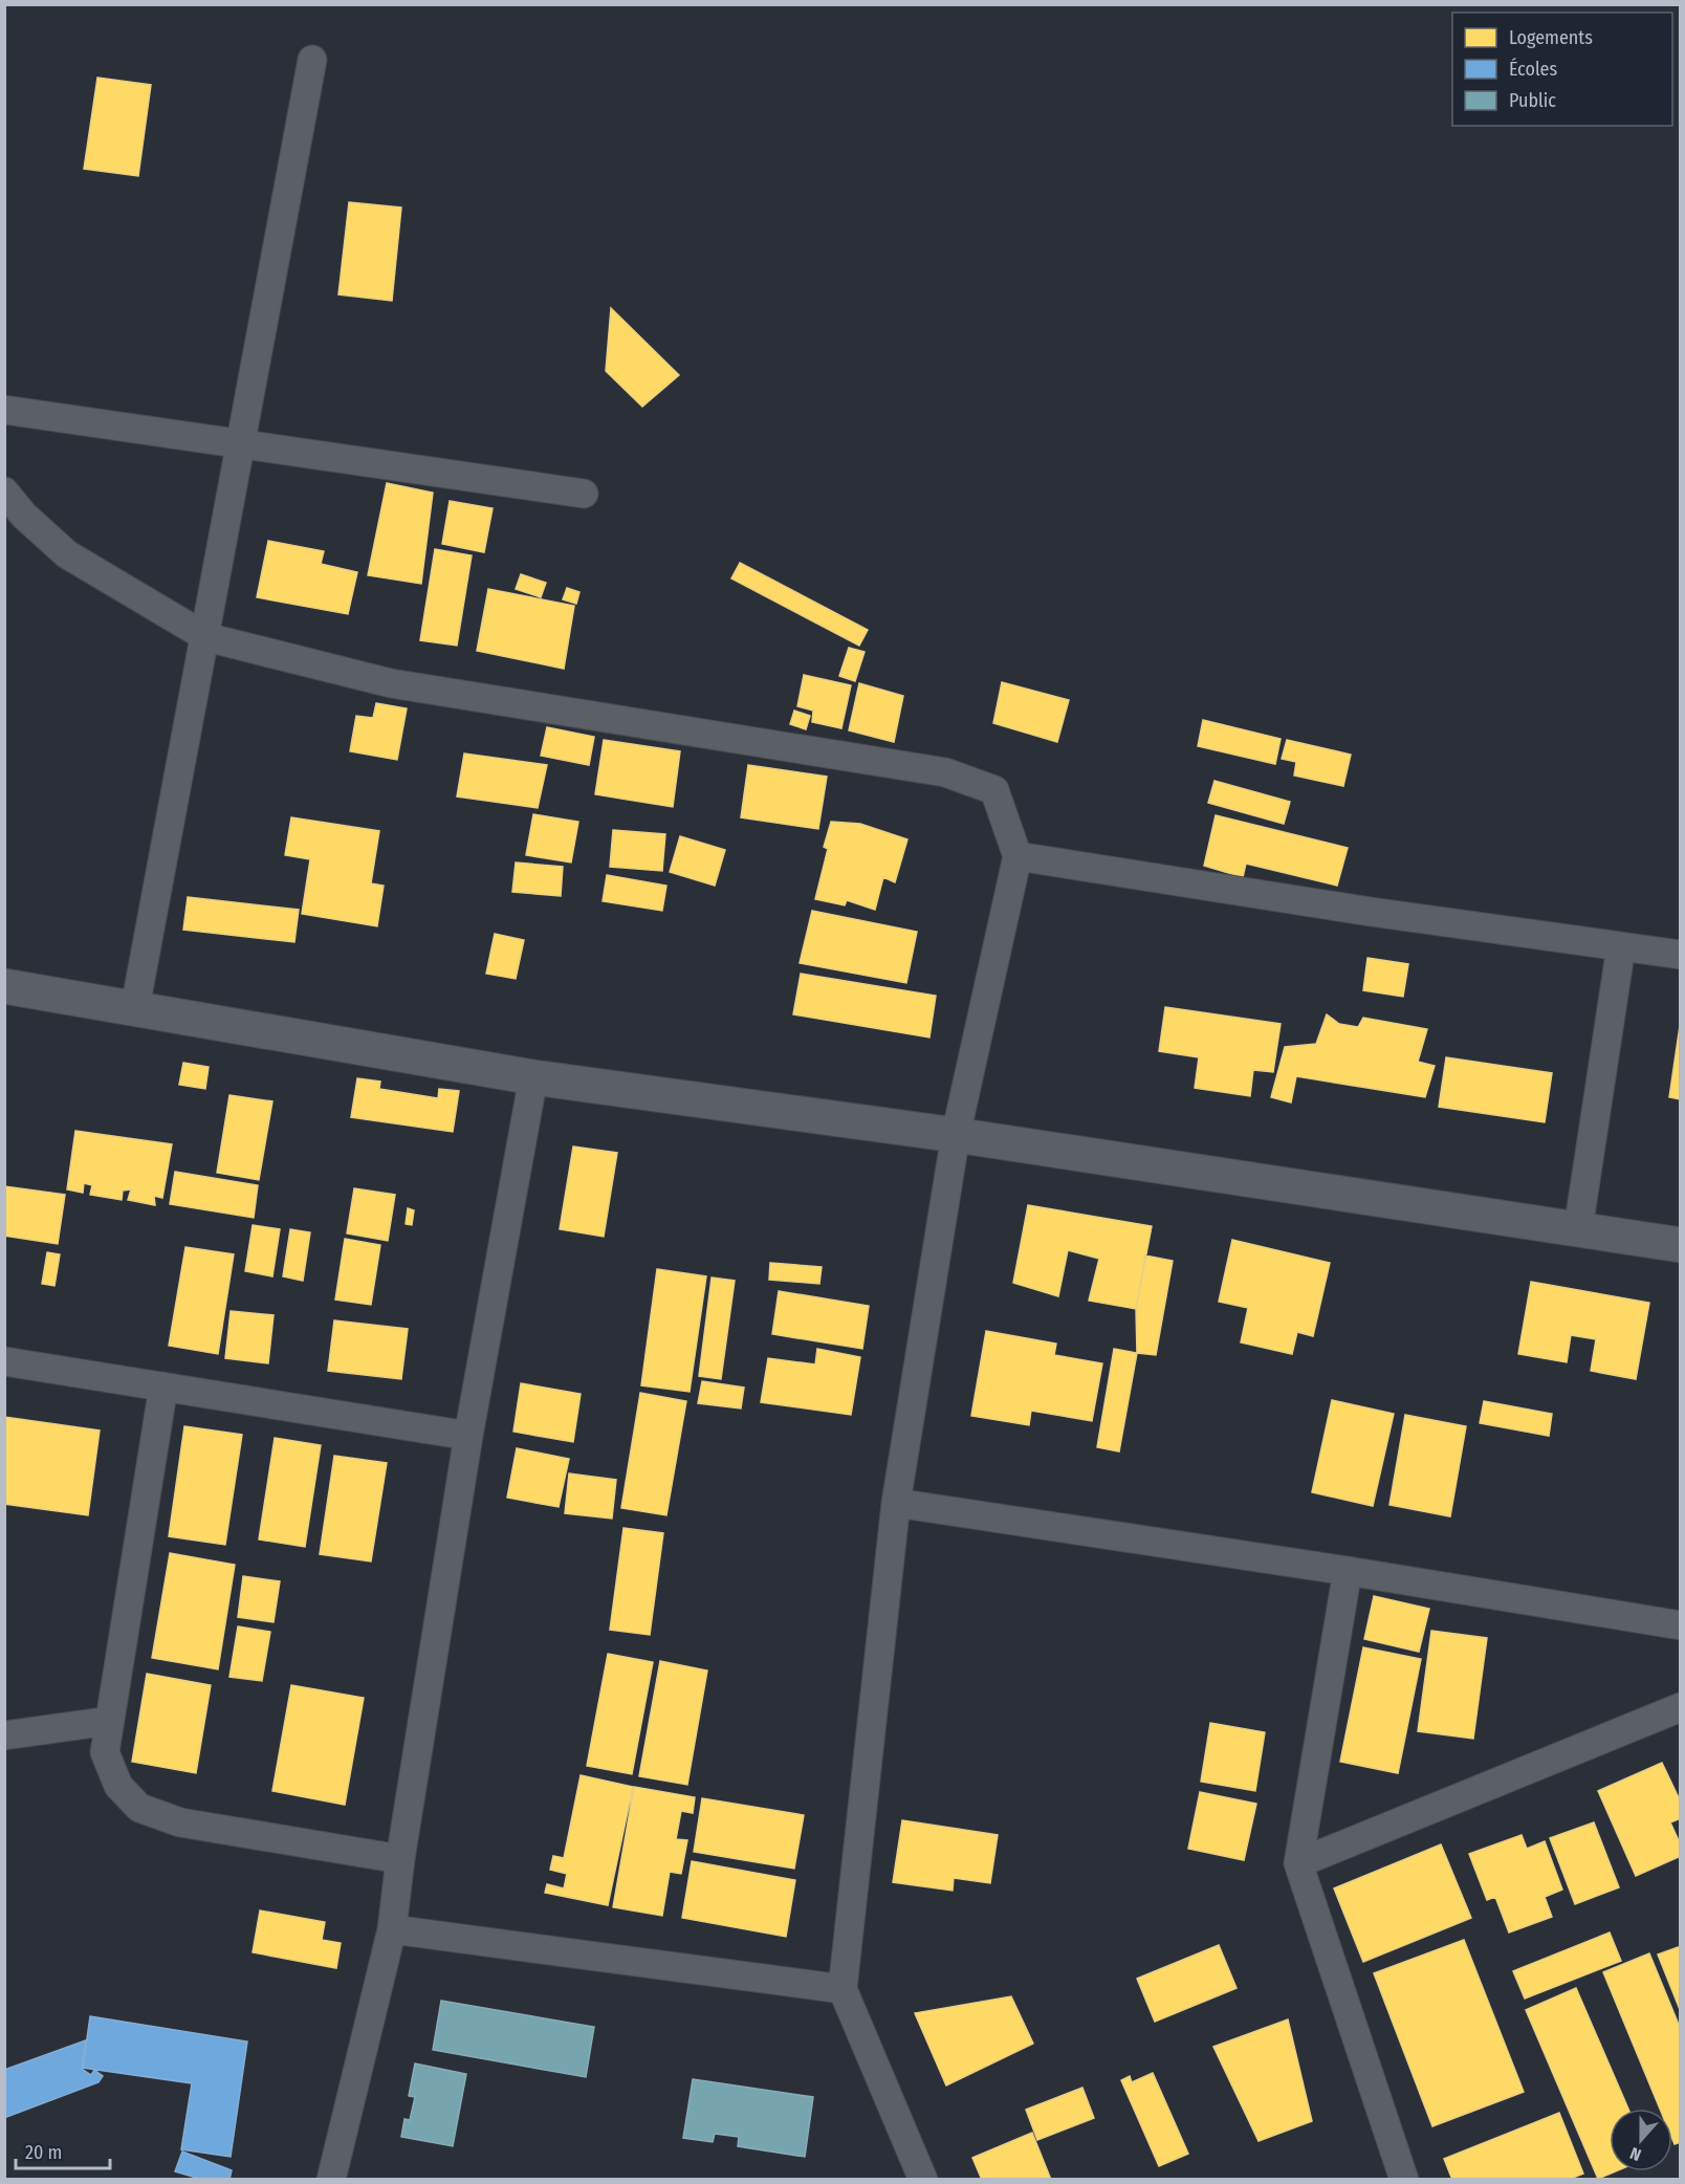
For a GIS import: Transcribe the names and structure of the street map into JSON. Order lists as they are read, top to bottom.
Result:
{
  "legend": ["Logements", "Écoles", "Public"],
  "scale_bar": "20 m",
  "north": "bottom"
}
